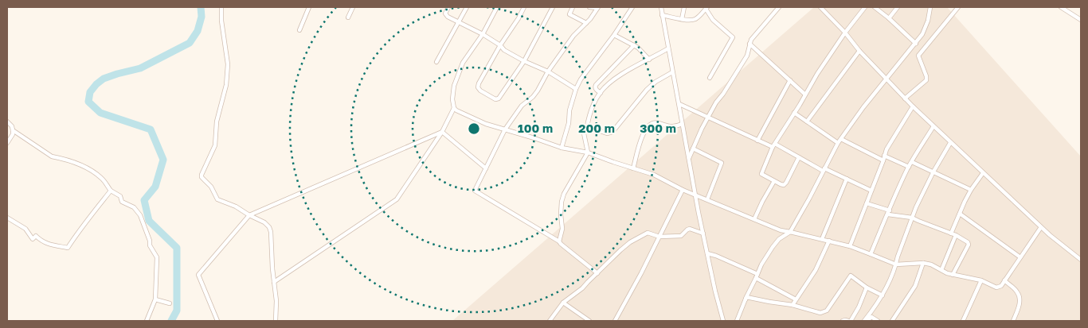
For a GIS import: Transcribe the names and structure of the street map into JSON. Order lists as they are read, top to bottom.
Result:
{
  "rings": ["100 m", "200 m", "300 m"]
}
